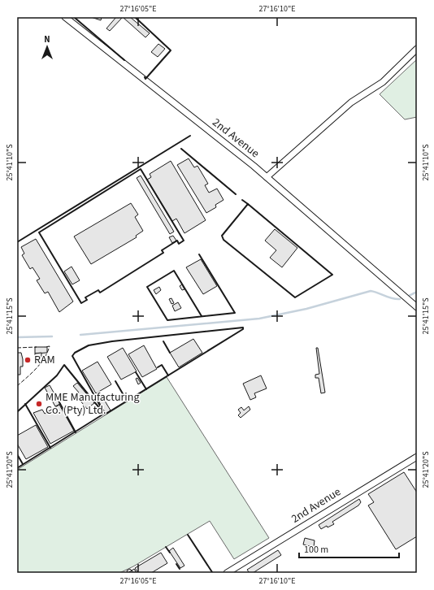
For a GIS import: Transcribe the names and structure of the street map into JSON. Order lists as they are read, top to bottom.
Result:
{
  "streets": {
    "street": ["2nd Avenue"]
  },
  "places": ["RAM", "MME Manufacturing Co. (Pty) Ltd."],
  "scale_bar": "100 m",
  "north": "top",
  "coordinates": [
    "27°16'05\"E",
    "27°16'10\"E",
    "25°41'10\"S",
    "25°41'15\"S",
    "25°41'20\"S"
  ]
}
